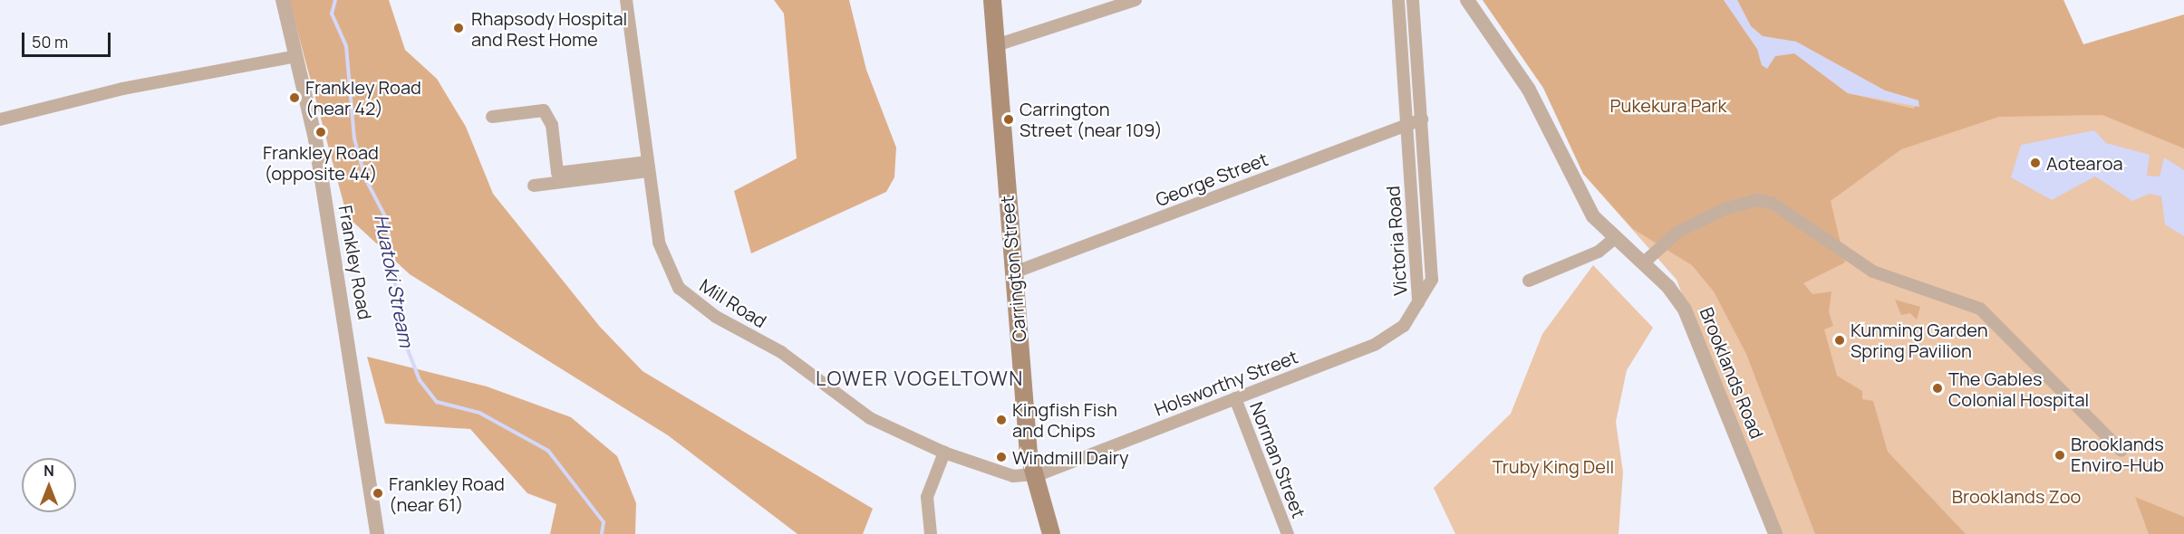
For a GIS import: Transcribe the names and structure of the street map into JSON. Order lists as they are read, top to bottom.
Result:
{
  "streets": {
    "main road": ["Carrington Street"],
    "street": [
      "George Street",
      "Victoria Road",
      "Frankley Road",
      "Mill Road",
      "Brooklands Road",
      "Holsworthy Street",
      "Norman Street"
    ]
  },
  "crossings": [
    ["George Street", "Victoria Road"],
    ["George Street", "Carrington Street"],
    ["Victoria Road", "Holsworthy Street"],
    ["Carrington Street", "Mill Road"],
    ["Carrington Street", "Holsworthy Street"],
    ["Mill Road", "Holsworthy Street"],
    ["Holsworthy Street", "Norman Street"]
  ],
  "districts": ["LOWER VOGELTOWN"],
  "water": ["Huatoki Stream"],
  "parks": ["Pukekura Park", "Truby King Dell", "Brooklands Zoo"],
  "places": [
    "Rhapsody Hospital and Rest Home",
    "Frankley Road (near 42)",
    "Carrington Street (near 109)",
    "Frankley Road (opposite 44)",
    "Aotearoa",
    "Kunming Garden Spring Pavilion",
    "The Gables Colonial Hospital",
    "Kingfish Fish and Chips",
    "Brooklands Enviro-Hub",
    "Windmill Dairy",
    "Frankley Road (near 61)"
  ],
  "scale_bar": "50 m",
  "north": "top"
}
